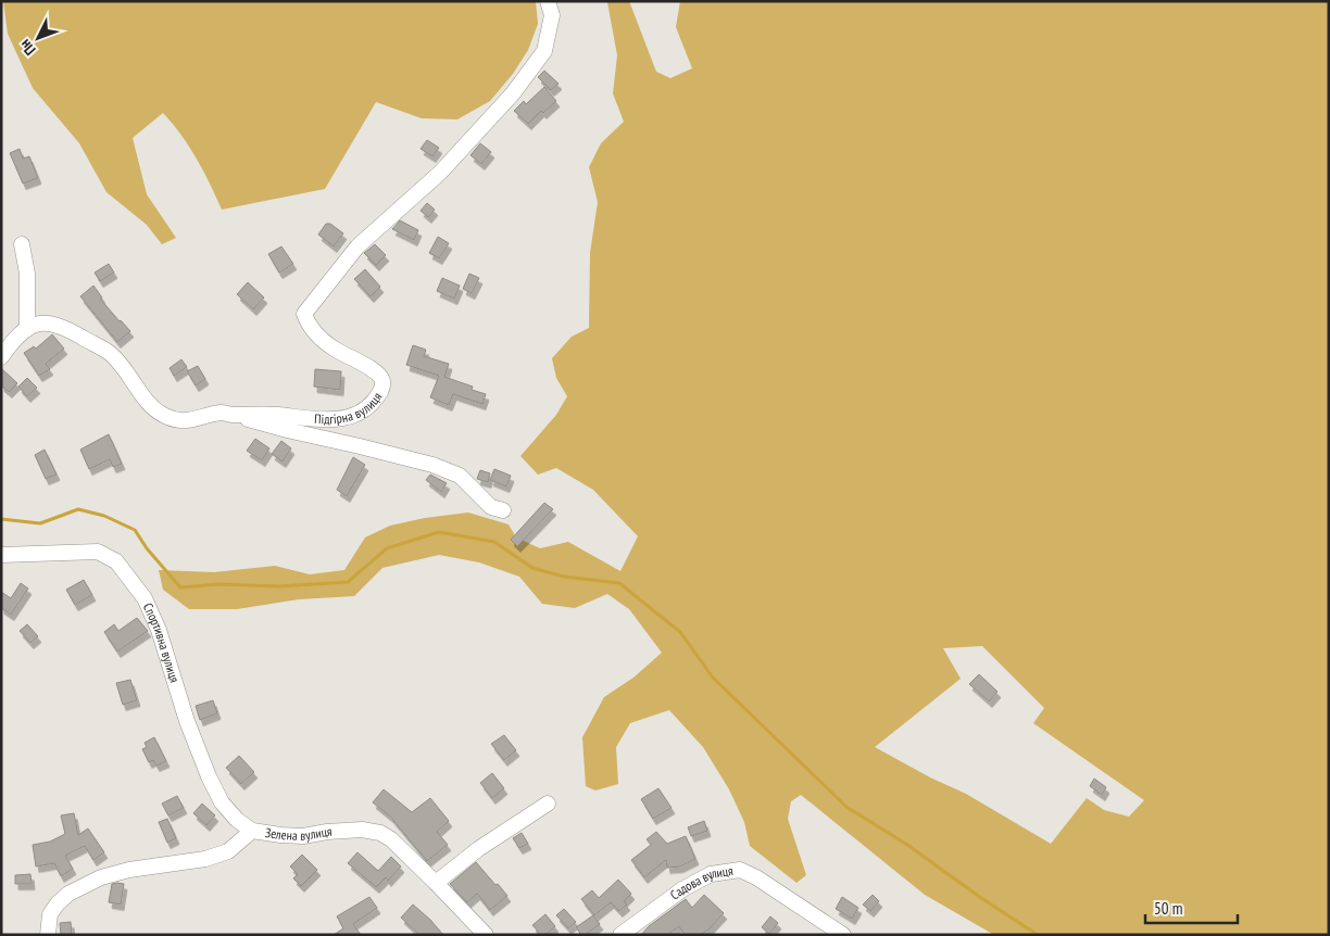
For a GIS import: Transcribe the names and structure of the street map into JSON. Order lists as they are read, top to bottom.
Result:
{
  "streets": {
    "street": [
      "Підгірна вулиця",
      "Спортивна вулиця",
      "Зелена вулиця",
      "Садова вулиця"
    ]
  },
  "crossings": [
    ["Спортивна вулиця", "Зелена вулиця"]
  ],
  "scale_bar": "50 m",
  "north": "bottom left"
}
